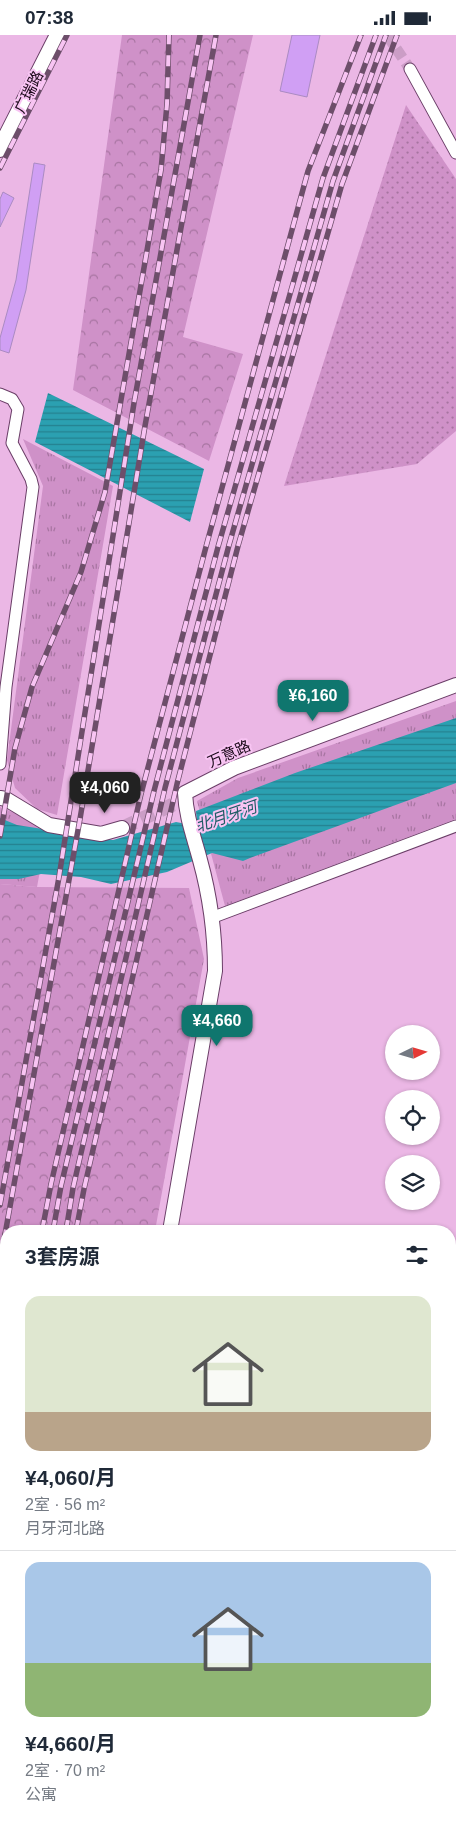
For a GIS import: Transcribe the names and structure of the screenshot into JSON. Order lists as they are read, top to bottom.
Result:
{
  "streets": {
    "main road": ["广瑞路"],
    "street": ["万意路"]
  },
  "water": ["北月牙河"],
  "north": "right",
  "page": {
    "status": "07:38",
    "price": ["¥6,160", "¥4,060", "¥4,660"],
    "heading": "3套房源",
    "list": [
      {
        "name": "¥4,060/月",
        "note": "2室 · 56 m² · 月牙河北路"
      },
      {
        "name": "¥4,660/月",
        "note": "2室 · 70 m² · 公寓"
      }
    ]
  }
}
